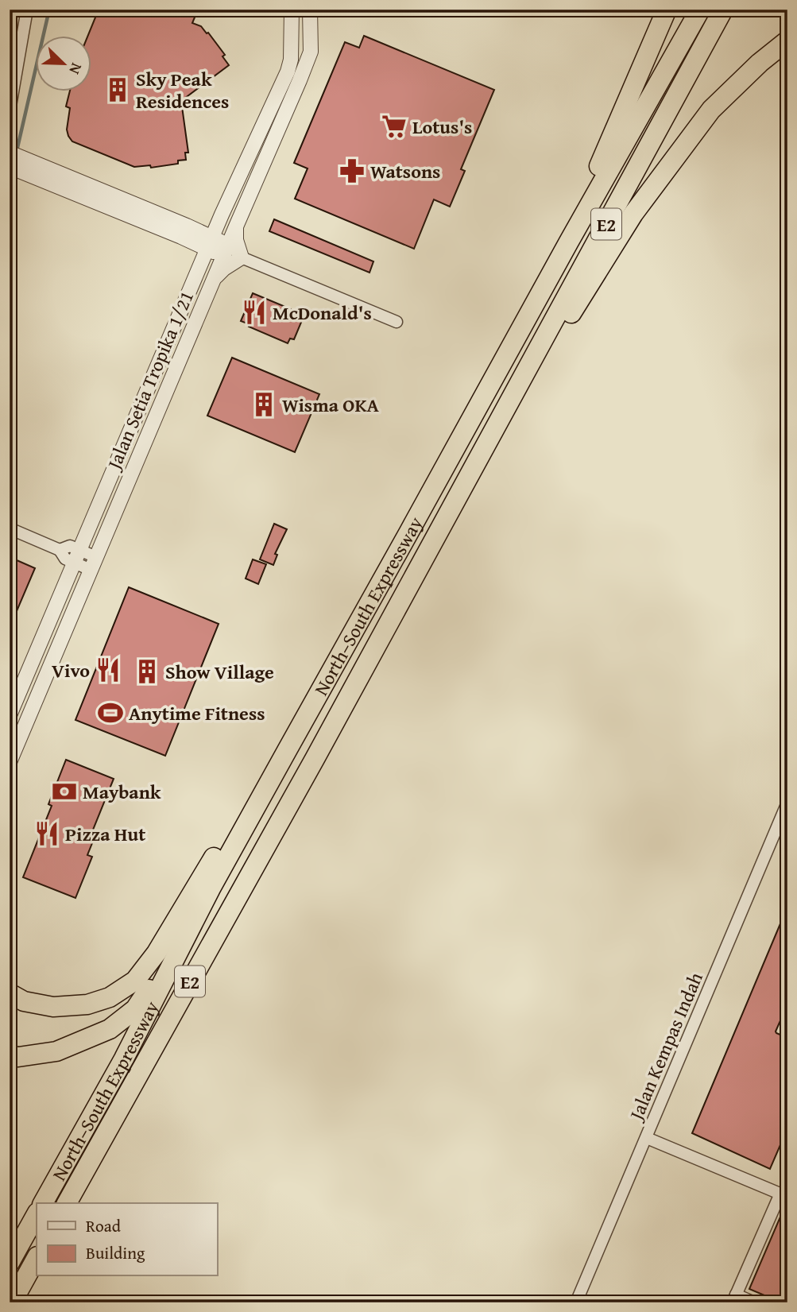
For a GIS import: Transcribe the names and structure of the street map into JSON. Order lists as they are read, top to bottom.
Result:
{
  "streets": {
    "highway": ["E2", "North–South Expressway"],
    "street": ["Jalan Setia Tropika 1/21", "Jalan Kempas Indah"]
  },
  "places": {
    "building": ["Sky Peak Residences", "Wisma OKA", "Show Village"],
    "supermarket": ["Lotus's"],
    "pharmacy": ["Watsons"],
    "restaurant": ["McDonald's", "Vivo", "Pizza Hut"],
    "sports": ["Anytime Fitness"],
    "bank": ["Maybank"]
  },
  "legend": ["Road", "Building"],
  "north": "bottom right"
}
